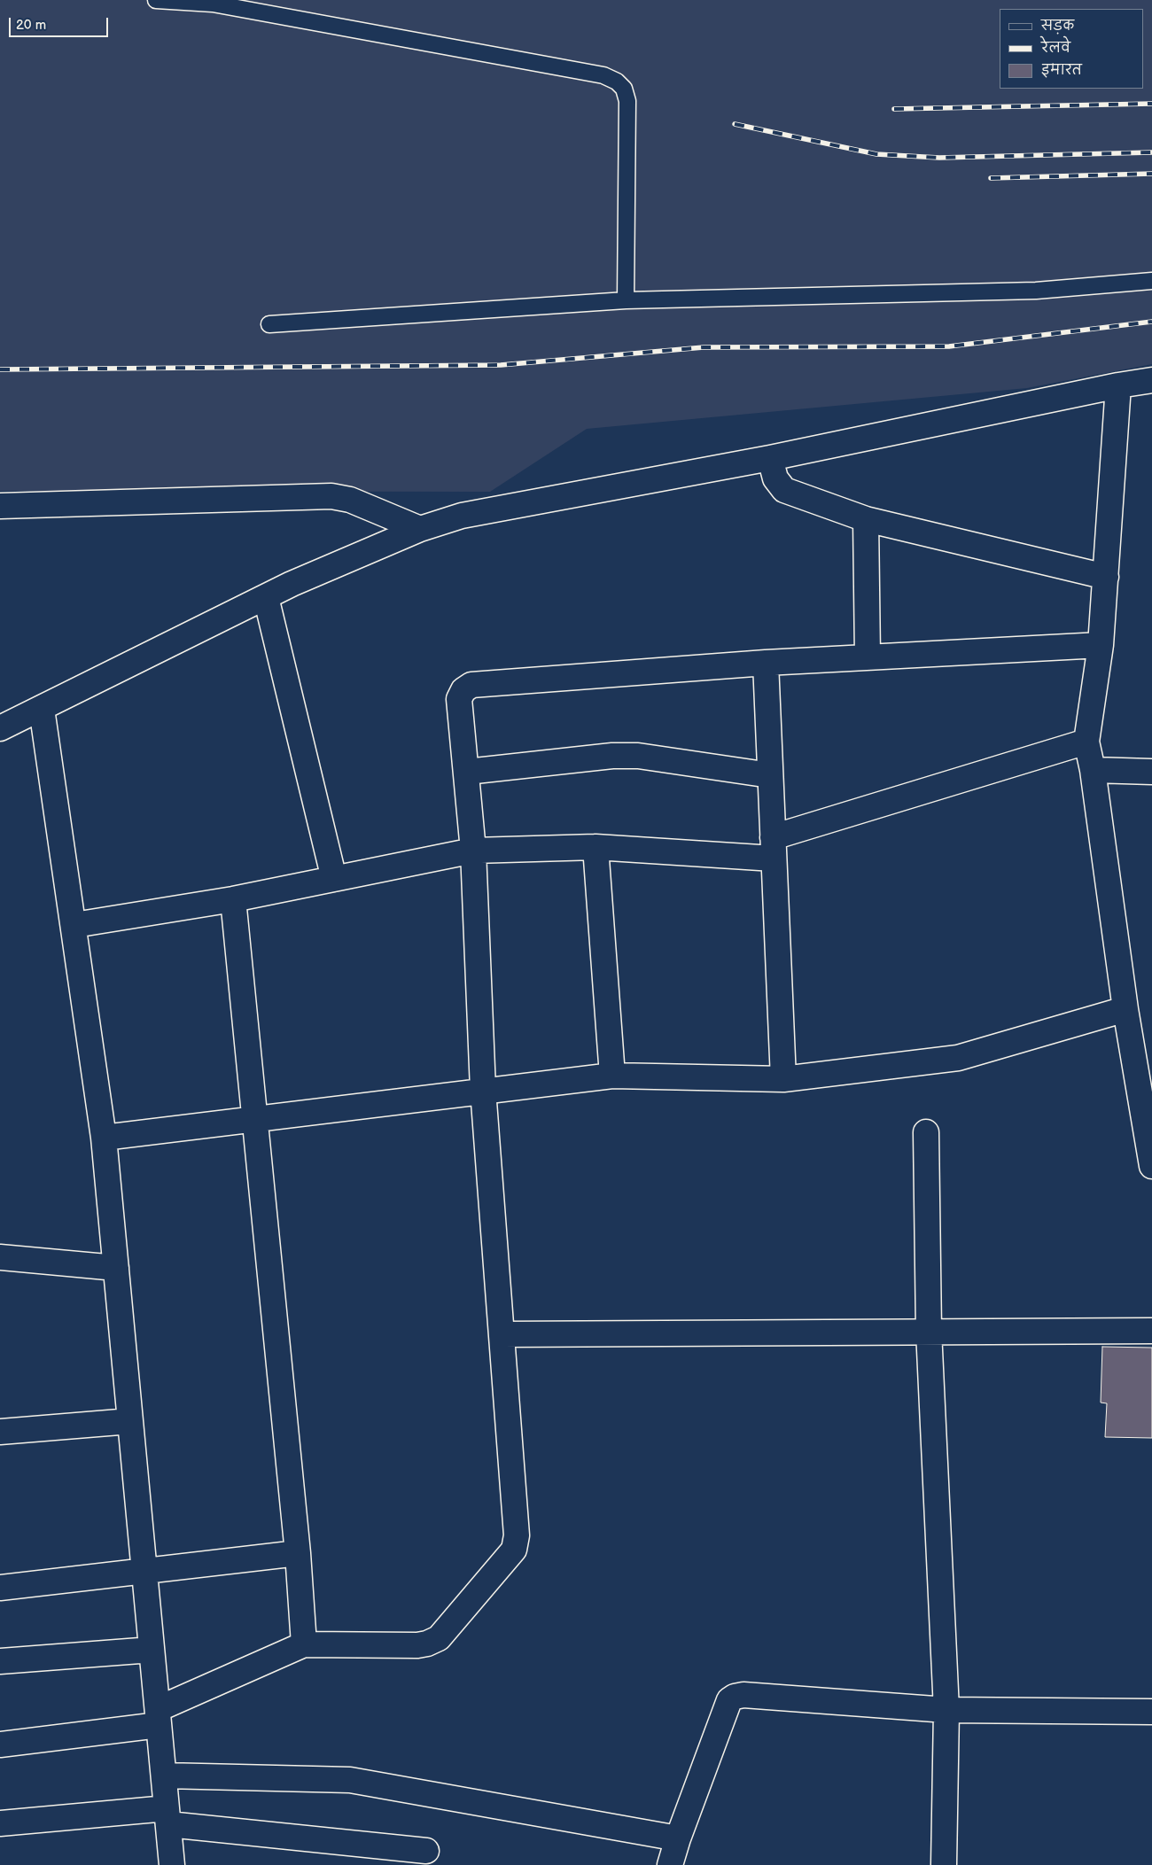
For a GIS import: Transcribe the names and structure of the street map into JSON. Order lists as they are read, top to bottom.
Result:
{
  "legend": ["सड़क", "रेलवे", "इमारत"],
  "scale_bar": "20 m"
}
